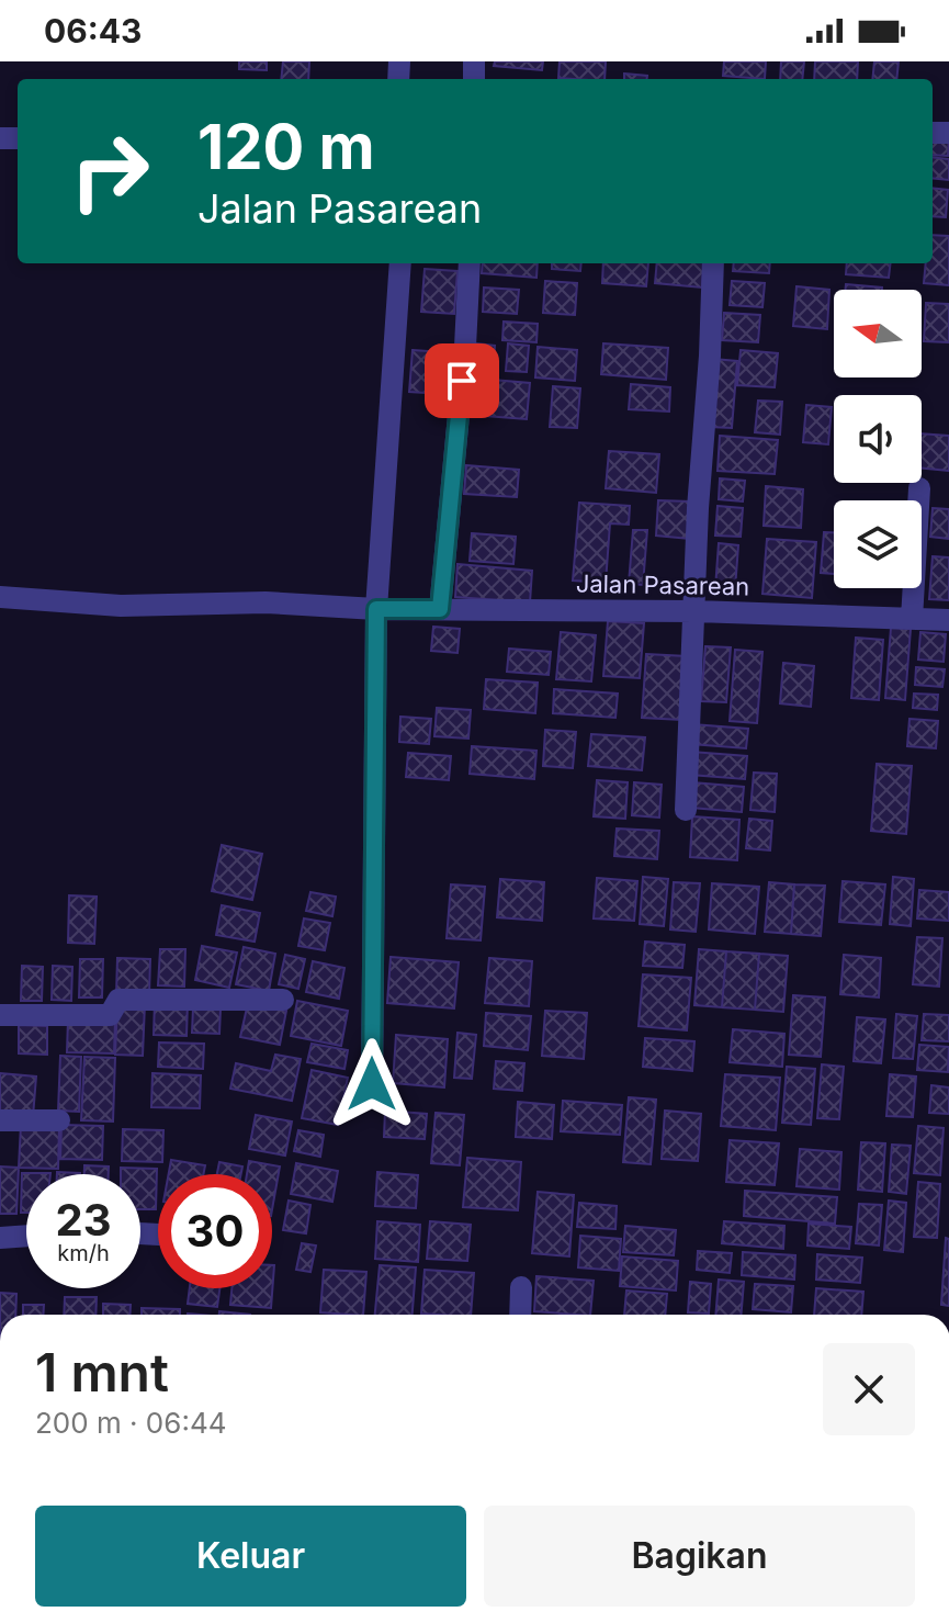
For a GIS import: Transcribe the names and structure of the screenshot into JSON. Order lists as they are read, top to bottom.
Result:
{
  "streets": {
    "street": ["Jalan Pasarean"]
  },
  "north": "left",
  "page": {
    "status": "06:43",
    "turn": ["120 m", "Jalan Pasarean"],
    "speed": "23 km/h",
    "limit": "30",
    "heading": ["1 mnt", "200 m · 06:44"],
    "buttons": ["Keluar", "Bagikan"]
  }
}
